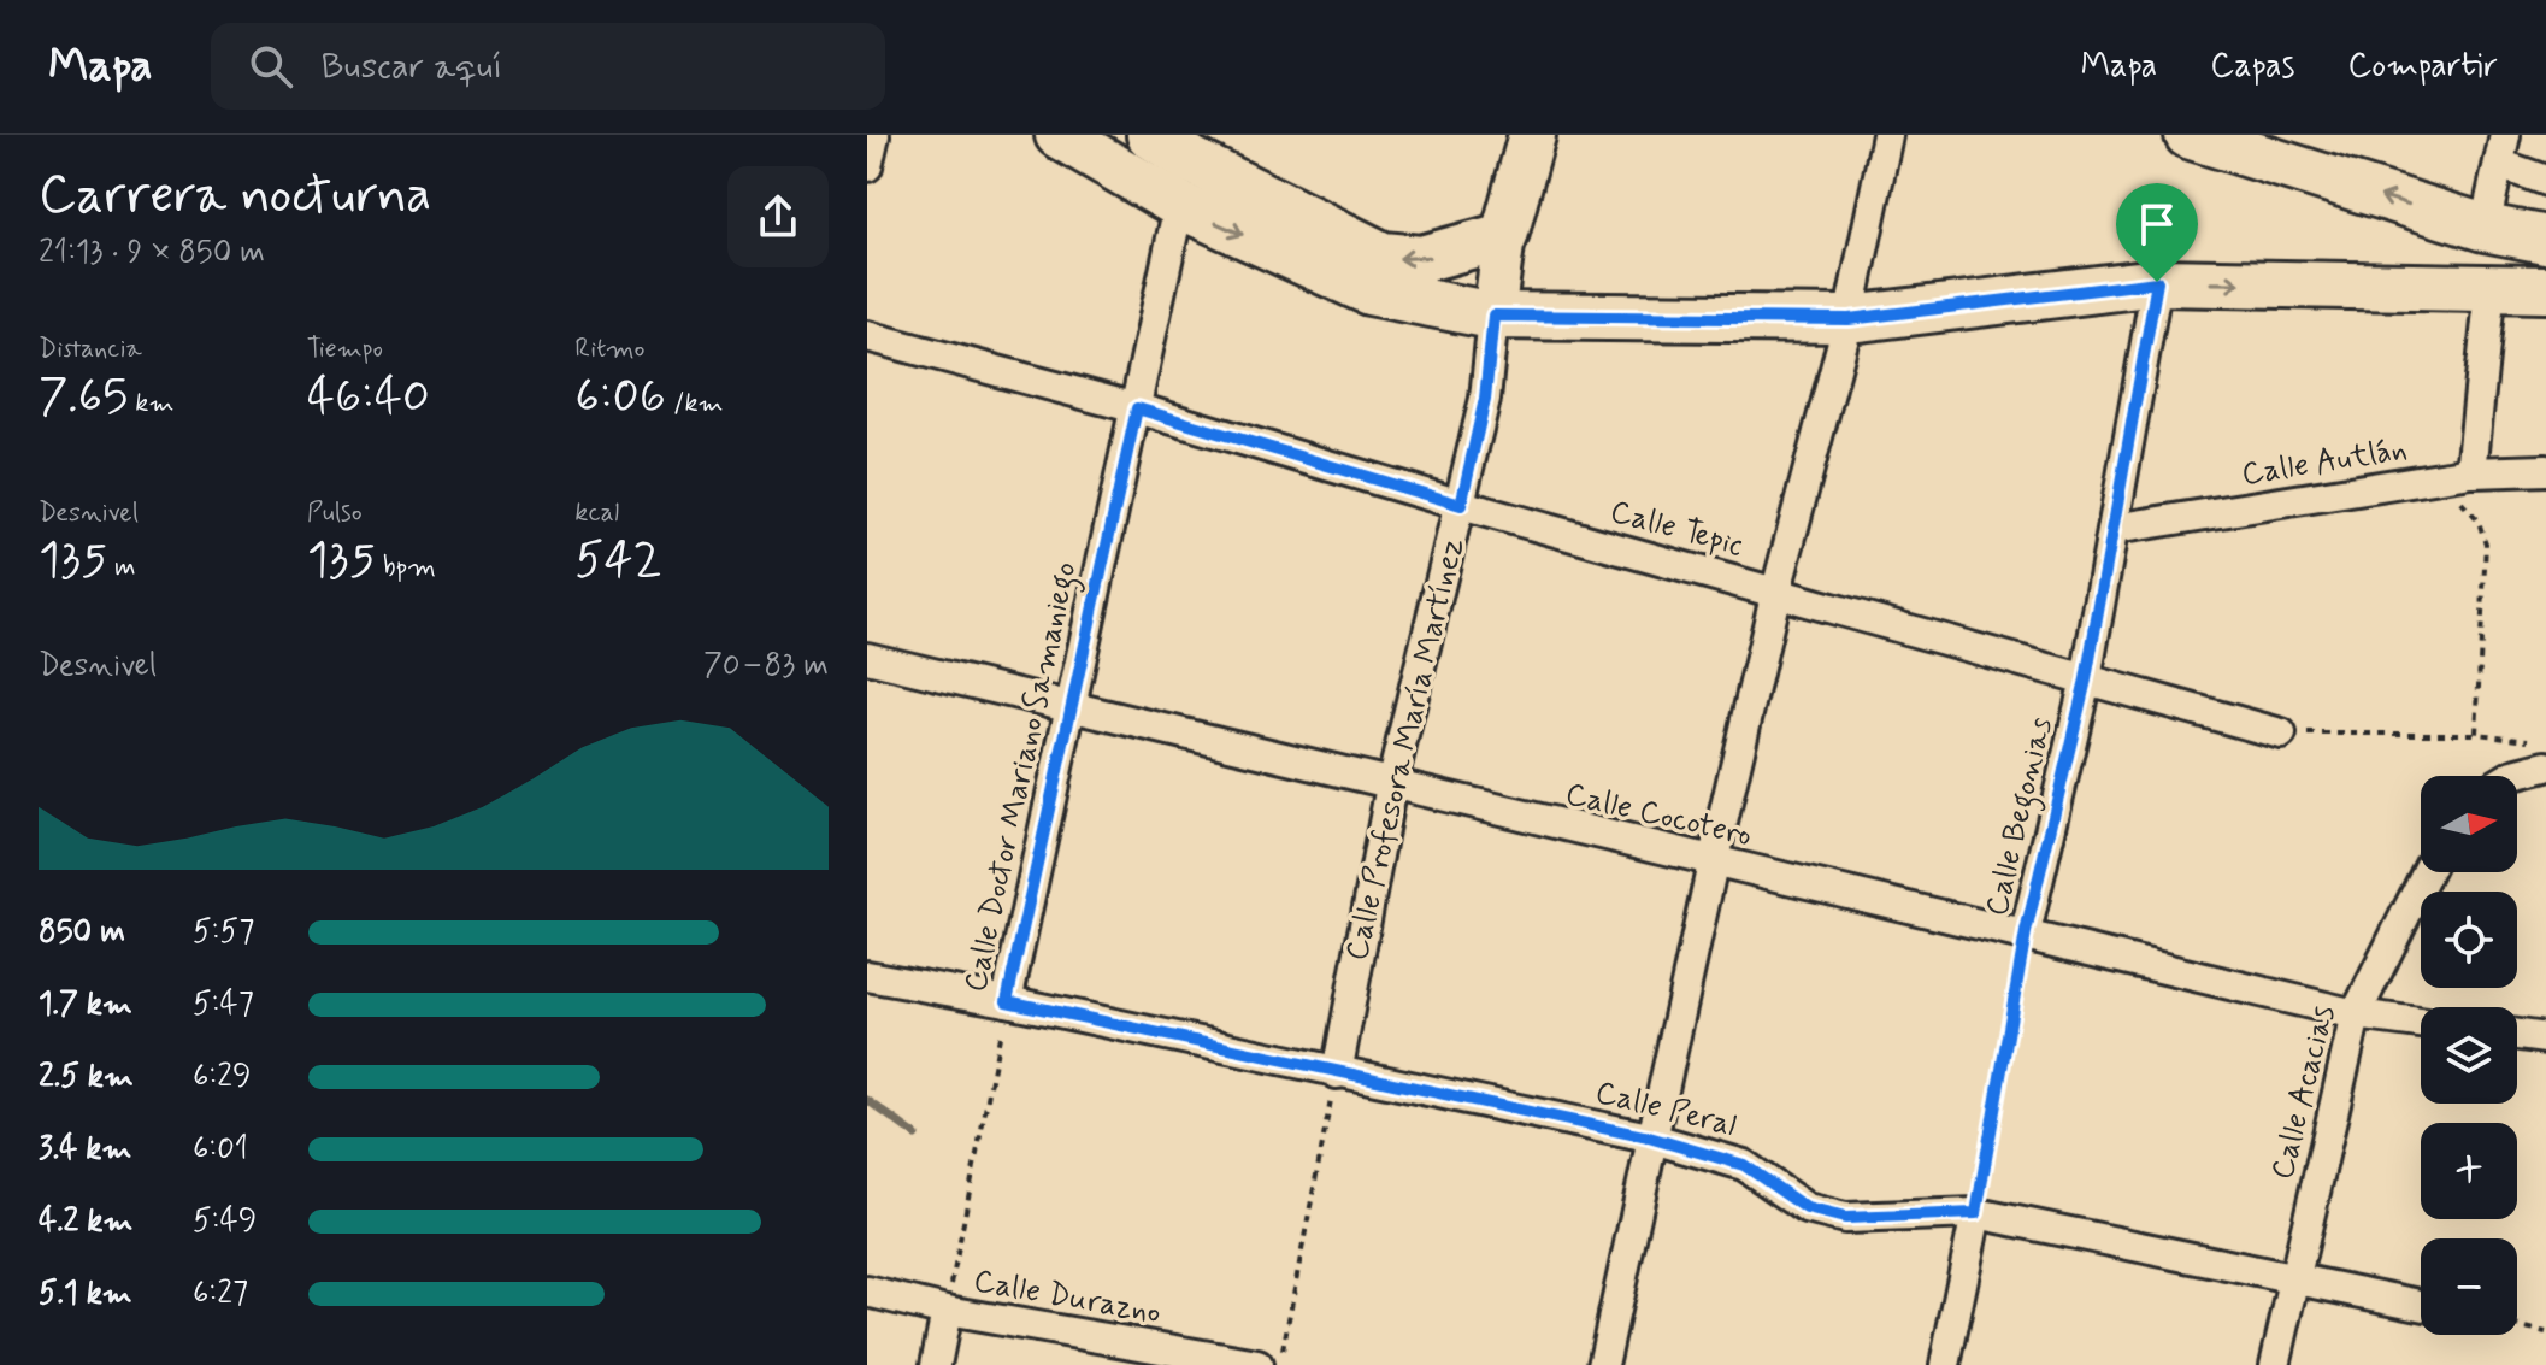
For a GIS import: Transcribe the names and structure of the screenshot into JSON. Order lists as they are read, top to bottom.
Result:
{
  "streets": {
    "main road": ["Calle Profesora María Martínez"],
    "street": [
      "Calle Autlán",
      "Calle Tepic",
      "Calle Doctor Mariano Samaniego",
      "Calle Cocotero",
      "Calle Begonias",
      "Calle Acacias",
      "Calle Peral",
      "Calle Durazno"
    ]
  },
  "crossings": [
    ["Calle Autlán", "Calle Begonias"],
    ["Calle Tepic", "Calle Profesora María Martínez"],
    ["Calle Tepic", "Calle Doctor Mariano Samaniego"],
    ["Calle Tepic", "Calle Begonias"],
    ["Calle Profesora María Martínez", "Calle Cocotero"],
    ["Calle Profesora María Martínez", "Calle Peral"],
    ["Calle Doctor Mariano Samaniego", "Calle Cocotero"],
    ["Calle Doctor Mariano Samaniego", "Calle Peral"],
    ["Calle Doctor Mariano Samaniego", "Calle Durazno"],
    ["Calle Cocotero", "Calle Begonias"],
    ["Calle Cocotero", "Calle Acacias"],
    ["Calle Begonias", "Calle Peral"],
    ["Calle Acacias", "Calle Peral"]
  ],
  "north": "right",
  "page": {
    "header": "Mapa",
    "search": "Buscar aquí",
    "nav": ["Mapa", "Capas", "Compartir"],
    "heading": ["Carrera nocturna", "21:13 · 9 × 850 m"],
    "stats": [
      ["Distancia", "7.65 km"],
      ["Tiempo", "46:40"],
      ["Ritmo", "6:06 /km"],
      ["Desnivel", "135 m"],
      ["Pulso", "135 bpm"],
      ["kcal", "542"]
    ],
    "chart": ["Desnivel", "70–83 m"],
    "map_buttons": ["+", "−"],
    "list": [
      {
        "name": "850 m",
        "note": "5:57"
      },
      {
        "name": "1.7 km",
        "note": "5:47"
      },
      {
        "name": "2.5 km",
        "note": "6:29"
      },
      {
        "name": "3.4 km",
        "note": "6:01"
      },
      {
        "name": "4.2 km",
        "note": "5:49"
      },
      {
        "name": "5.1 km",
        "note": "6:27"
      }
    ]
  }
}
